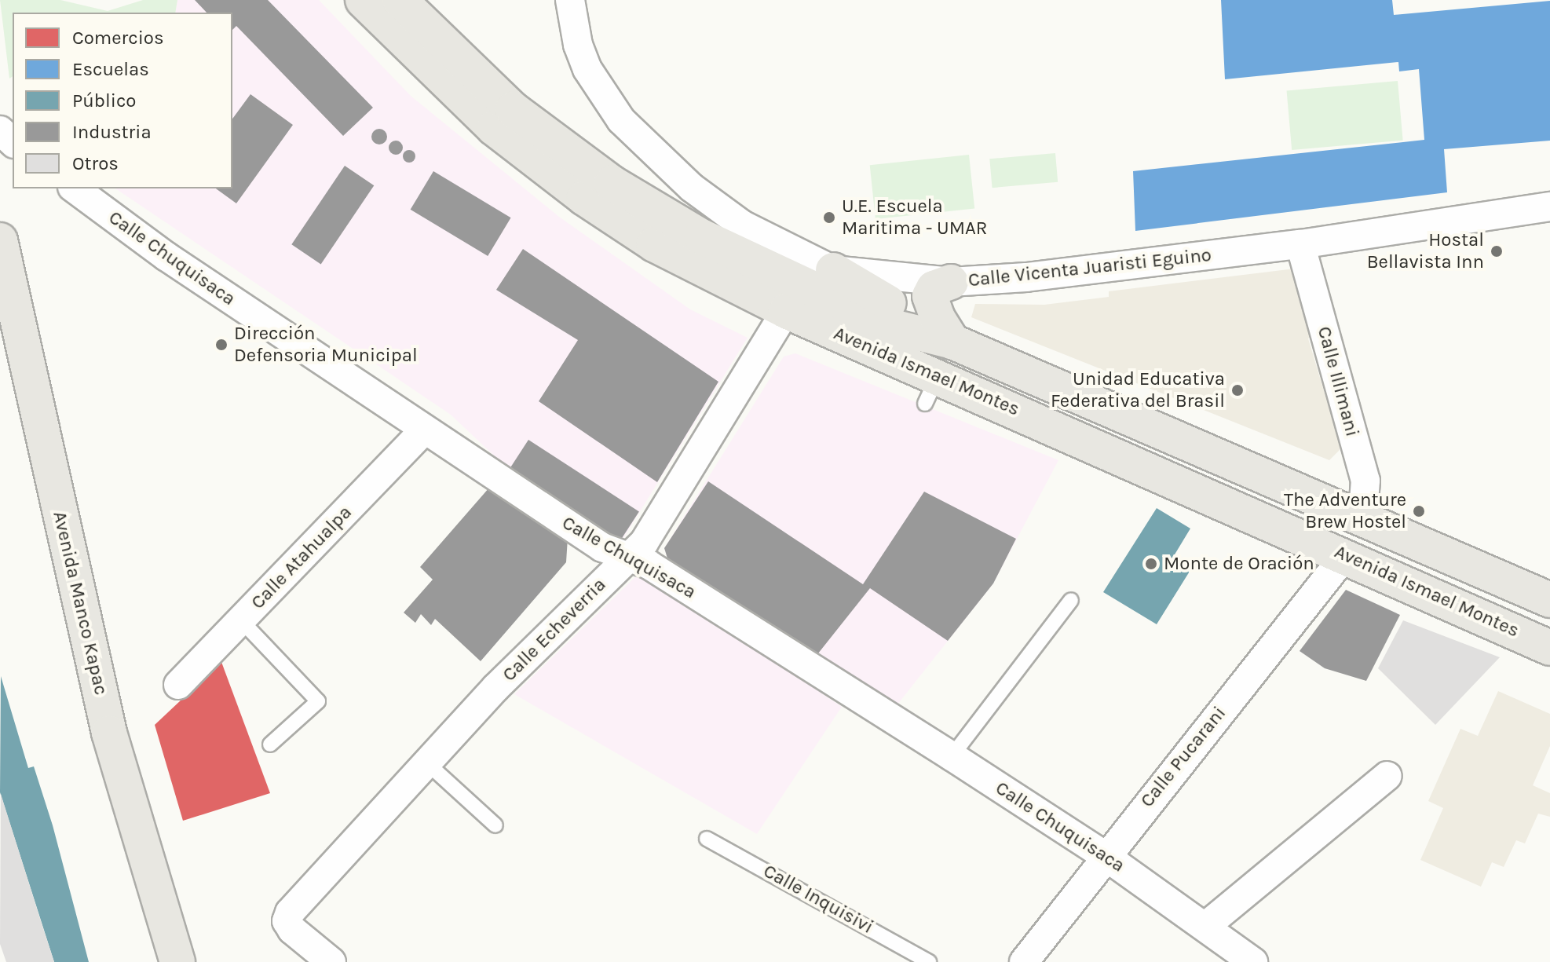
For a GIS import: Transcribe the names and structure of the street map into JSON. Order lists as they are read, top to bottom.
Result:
{
  "streets": {
    "main road": ["Avenida Ismael Montes", "Avenida Manco Kapac"],
    "street": [
      "Calle Chuquisaca",
      "Calle Vicenta Juaristi Eguino",
      "Calle Illimani",
      "Calle Atahualpa",
      "Calle Echeverria",
      "Calle Pucarani"
    ],
    "lane": ["Calle Inquisivi"]
  },
  "crossings": [
    ["Calle Chuquisaca", "Calle Atahualpa"],
    ["Calle Chuquisaca", "Calle Echeverria"],
    ["Calle Chuquisaca", "Calle Pucarani"],
    ["Calle Vicenta Juaristi Eguino", "Calle Illimani"],
    ["Avenida Ismael Montes", "Calle Illimani"],
    ["Avenida Ismael Montes", "Calle Echeverria"],
    ["Avenida Ismael Montes", "Calle Pucarani"]
  ],
  "places": [
    "U.E. Escuela Maritima - UMAR",
    "Hostal Bellavista Inn",
    "Dirección Defensoria Municipal",
    "Unidad Educativa Federativa del Brasil",
    "The Adventure Brew Hostel",
    "Monte de Oración"
  ],
  "legend": [
    "Comercios",
    "Escuelas",
    "Público",
    "Industria",
    "Otros"
  ]
}
